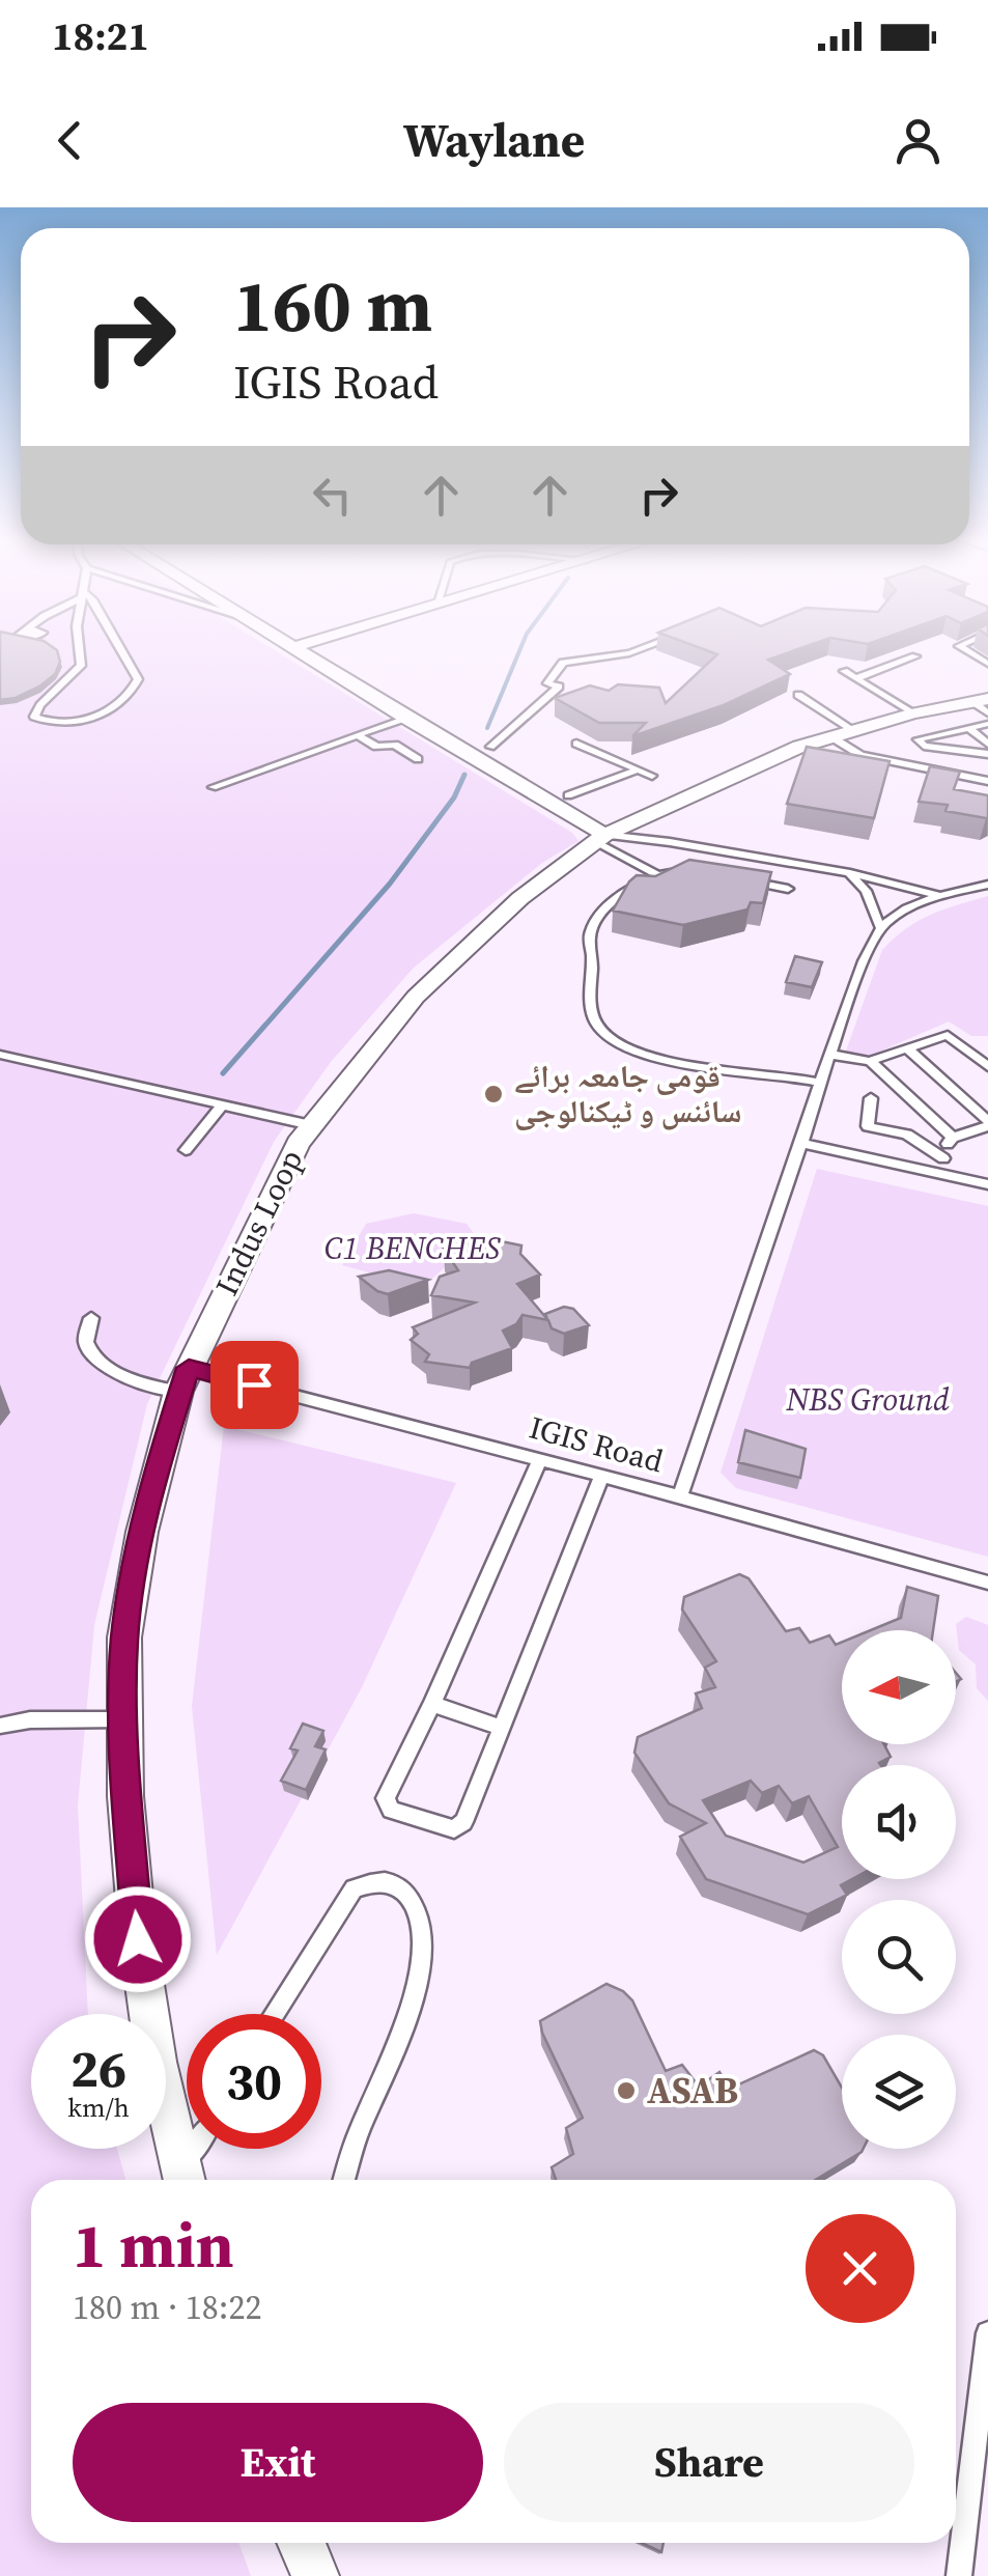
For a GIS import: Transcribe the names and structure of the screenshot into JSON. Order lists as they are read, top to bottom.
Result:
{
  "streets": {
    "street": ["Indus Loop"],
    "lane": ["IGIS Road"]
  },
  "crossings": [
    ["Indus Loop", "IGIS Road"]
  ],
  "parks": ["C1 BENCHES", "NBS Ground"],
  "places": ["قومی جامعہ برائے سائنس و ٹیکنالوجی", "ASAB"],
  "north": "left",
  "page": {
    "status": "18:21",
    "header": "Waylane",
    "turn": ["160 m", "IGIS Road"],
    "speed": "26 km/h",
    "limit": "30",
    "heading": ["1 min", "180 m · 18:22"],
    "buttons": ["Exit", "Share"]
  }
}
